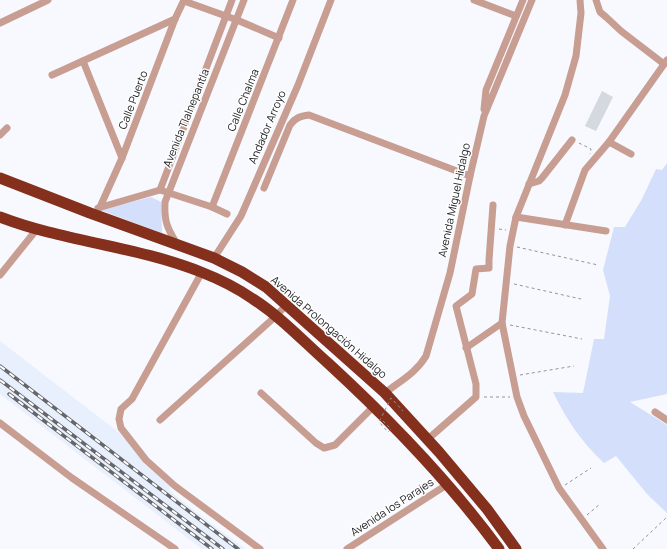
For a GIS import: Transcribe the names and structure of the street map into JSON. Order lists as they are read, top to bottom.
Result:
{
  "streets": {
    "highway": ["Avenida Prolongación Hidalgo"],
    "street": [
      "Calle Puerto",
      "Calle Chalma",
      "Avenida Tlalnepantla",
      "Andador Arroyo",
      "Avenida Miguel Hidalgo",
      "Avenida los Parajes"
    ]
  },
  "crossings": [
    ["Calle Puerto", "Avenida Prolongación Hidalgo"],
    ["Avenida Tlalnepantla", "Avenida Prolongación Hidalgo"],
    ["Andador Arroyo", "Avenida Prolongación Hidalgo"],
    ["Avenida Miguel Hidalgo", "Avenida Prolongación Hidalgo"]
  ]
}
